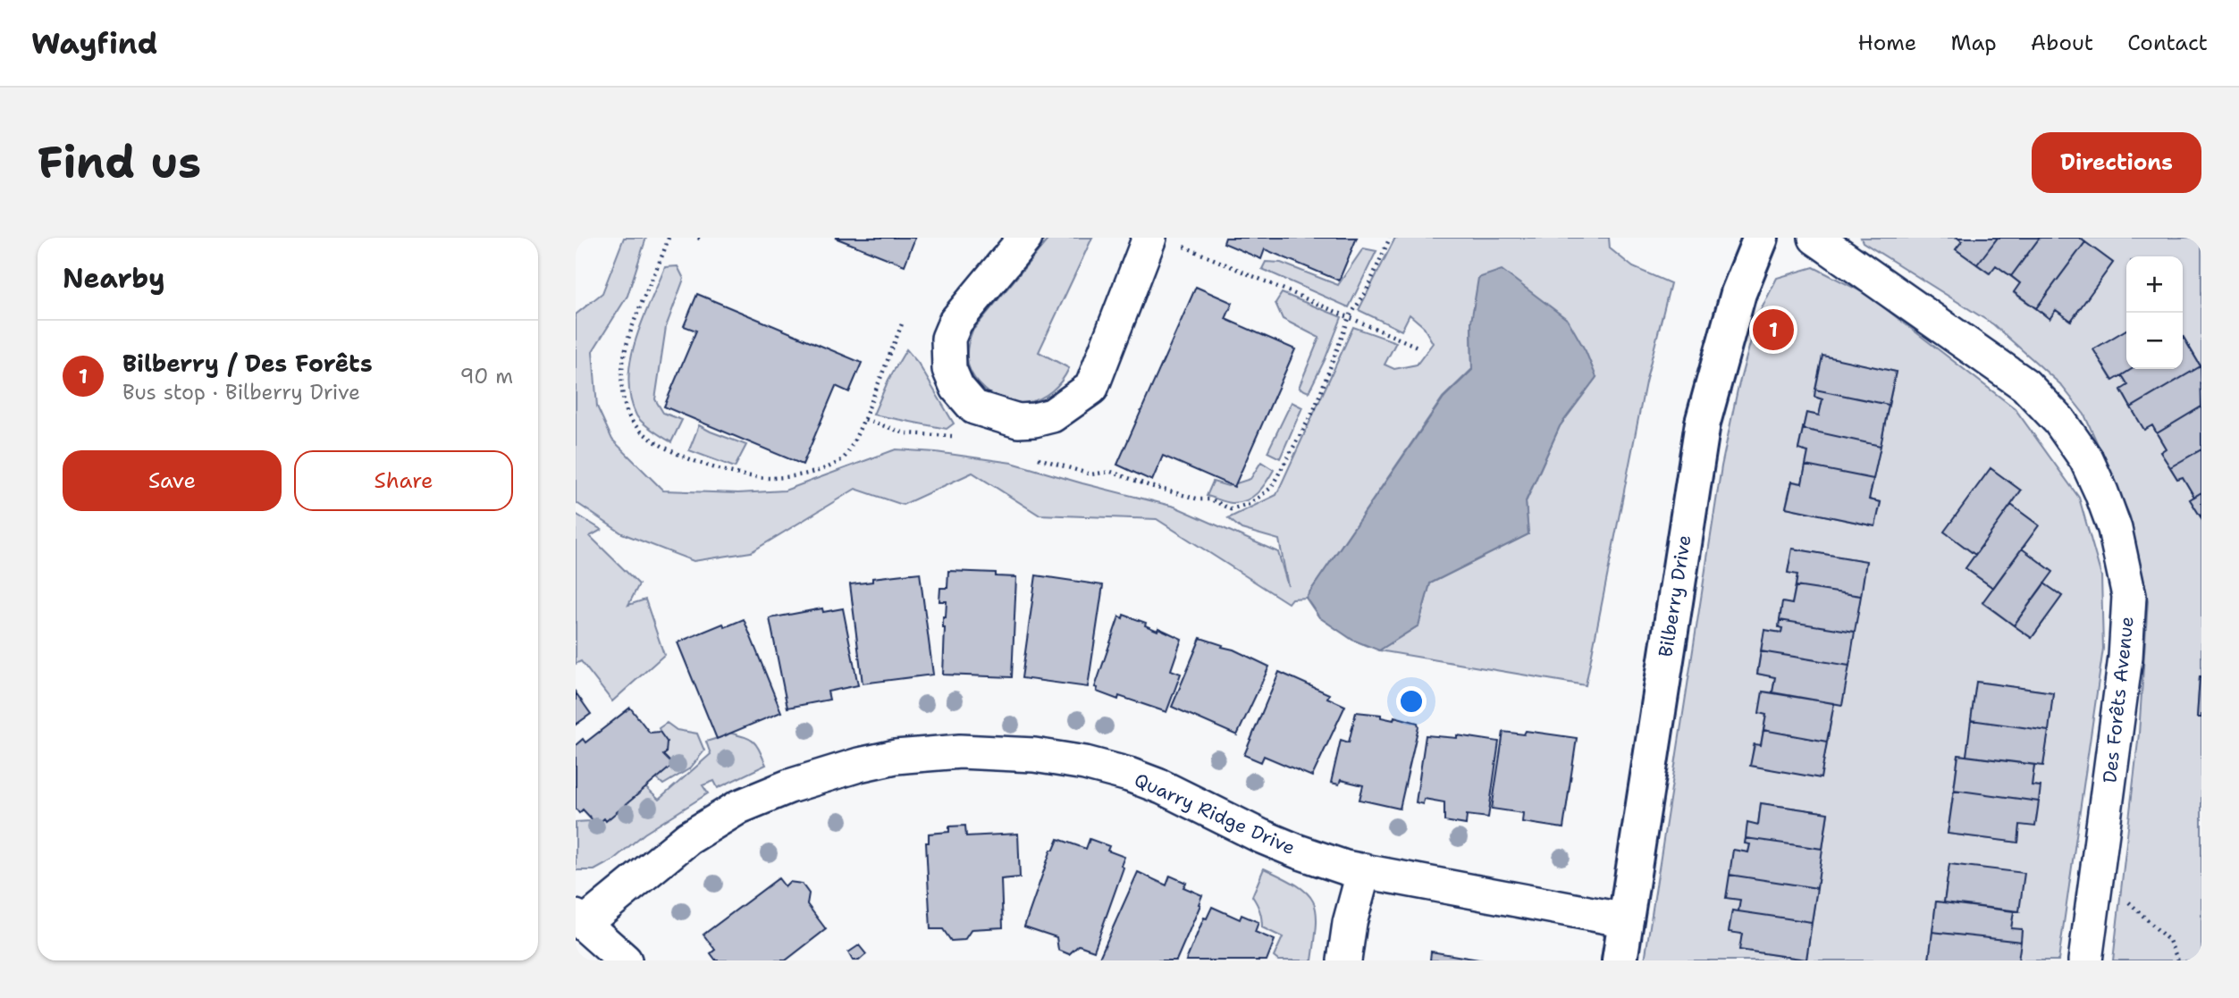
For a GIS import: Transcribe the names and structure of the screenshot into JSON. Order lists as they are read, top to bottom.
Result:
{
  "streets": {
    "street": ["Bilberry Drive", "Des Forêts Avenue", "Quarry Ridge Drive"]
  },
  "crossings": [
    ["Bilberry Drive", "Quarry Ridge Drive"]
  ],
  "page": {
    "header": "Wayfind",
    "nav": [
      "Home",
      "Map",
      "About",
      "Contact"
    ],
    "buttons": [
      "Directions",
      ["Save", "Share"]
    ],
    "title": "Find us",
    "heading": "Nearby",
    "map_buttons": ["+", "−"],
    "pins": "1",
    "list": [
      {
        "mark": "1",
        "name": "Bilberry / Des Forêts",
        "note": "Bus stop · Bilberry Drive",
        "value": "90 m"
      }
    ]
  }
}
